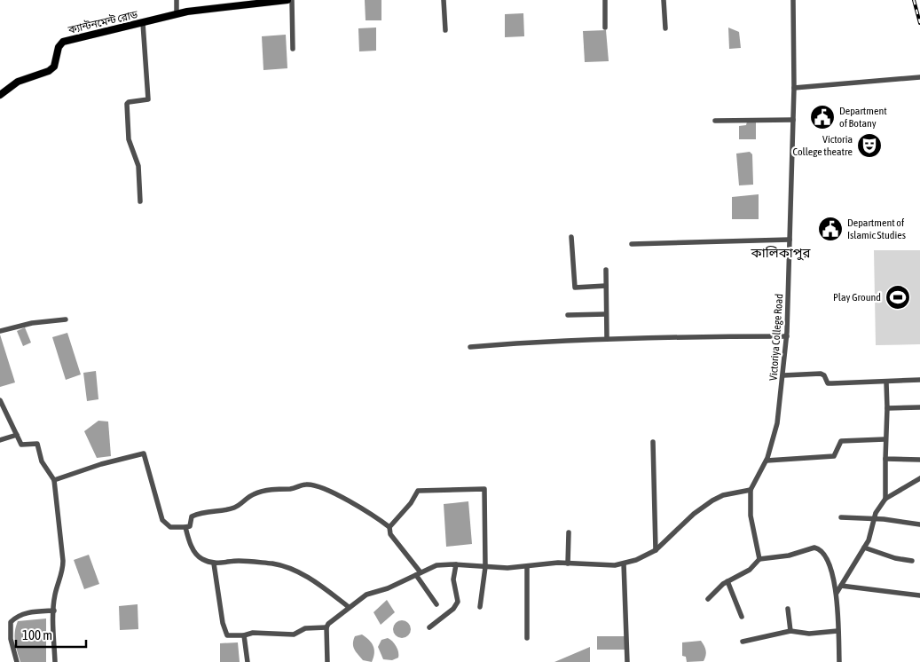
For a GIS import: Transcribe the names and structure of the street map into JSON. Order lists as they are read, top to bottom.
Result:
{
  "streets": {
    "main road": ["ক্যান্টনমেন্ট রোড"],
    "street": ["Victoriya College Road"]
  },
  "districts": ["কালিকাপুর"],
  "places": {
    "public building": ["Department of Botany", "Department of Islamic Studies"],
    "theatre": ["Victoria College theatre"],
    "sports": ["Play Ground"]
  },
  "scale_bar": "100 m"
}
